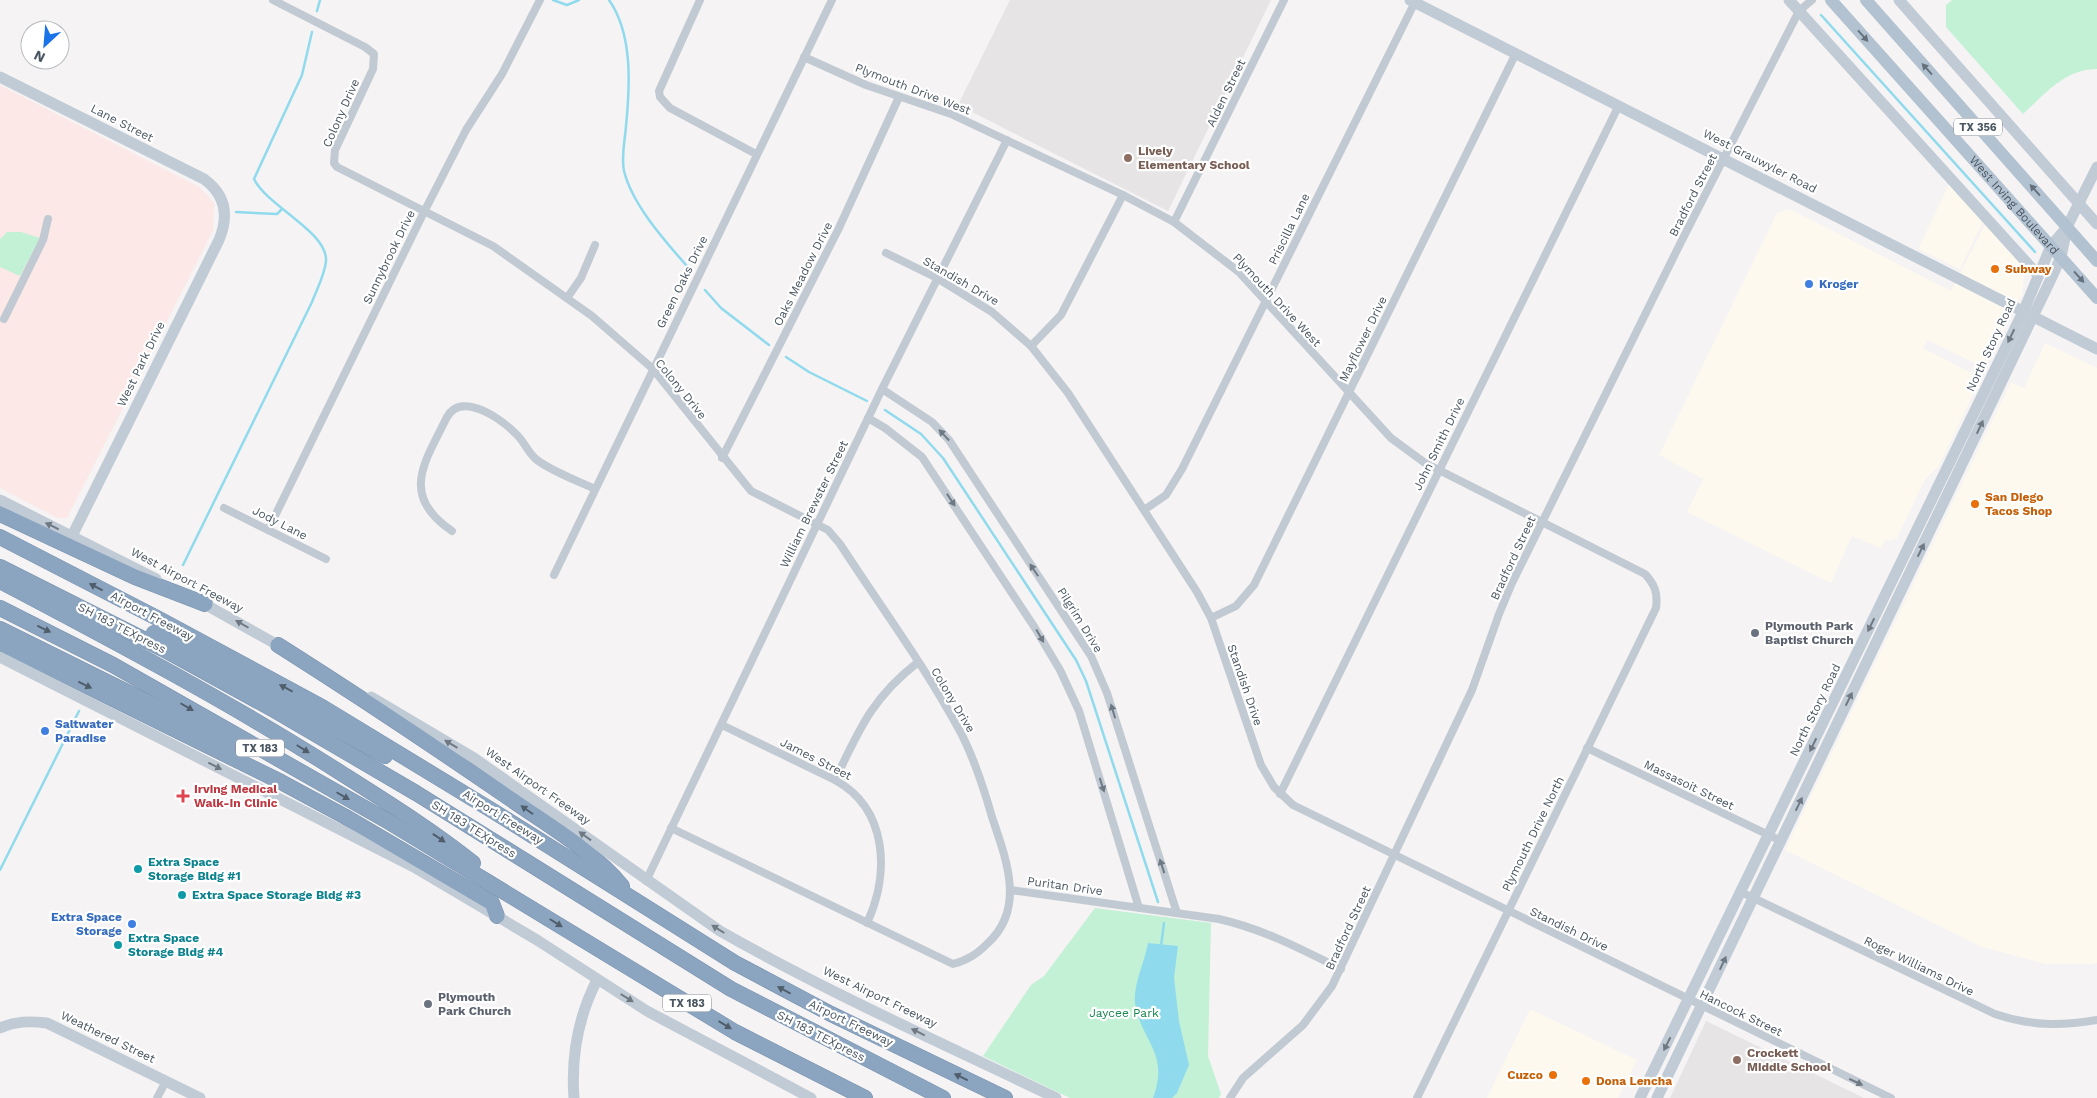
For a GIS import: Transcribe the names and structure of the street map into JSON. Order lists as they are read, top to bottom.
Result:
{
  "streets": {
    "highway": ["Airport Freeway", "SH 183 TEXpress", "TX 183"],
    "main road": [
      "Lane Street",
      "TX 356",
      "West Grauwyler Road",
      "West Irving Boulevard",
      "North Story Road",
      "West Park Drive",
      "West Airport Freeway",
      "Weathered Street"
    ],
    "street": [
      "Plymouth Drive West",
      "Alden Street",
      "Colony Drive",
      "Bradford Street",
      "Priscilla Lane",
      "Sunnybrook Drive",
      "Oaks Meadow Drive",
      "Standish Drive",
      "Green Oaks Drive",
      "Mayflower Drive",
      "John Smith Drive",
      "William Brewster Street",
      "Jody Lane",
      "Pilgrim Drive",
      "James Street",
      "Massasoit Street",
      "Plymouth Drive North",
      "Puritan Drive",
      "Roger Williams Drive",
      "Hancock Street"
    ]
  },
  "crossings": [
    ["Plymouth Drive West", "Alden Street"],
    ["Plymouth Drive West", "Bradford Street"],
    ["Plymouth Drive West", "Priscilla Lane"],
    ["Plymouth Drive West", "Oaks Meadow Drive"],
    ["Plymouth Drive West", "Green Oaks Drive"],
    ["Plymouth Drive West", "Mayflower Drive"],
    ["Plymouth Drive West", "John Smith Drive"],
    ["Plymouth Drive West", "William Brewster Street"],
    ["Plymouth Drive West", "Plymouth Drive North"],
    ["Colony Drive", "Sunnybrook Drive"],
    ["Colony Drive", "Oaks Meadow Drive"],
    ["Colony Drive", "Green Oaks Drive"],
    ["Colony Drive", "William Brewster Street"],
    ["Colony Drive", "Puritan Drive"],
    ["Lane Street", "West Park Drive"],
    ["West Grauwyler Road", "Bradford Street"],
    ["West Grauwyler Road", "Priscilla Lane"],
    ["West Grauwyler Road", "Mayflower Drive"],
    ["West Grauwyler Road", "North Story Road"],
    ["West Grauwyler Road", "John Smith Drive"],
    ["Bradford Street", "Standish Drive"],
    ["Bradford Street", "Puritan Drive"],
    ["West Irving Boulevard", "North Story Road"],
    ["Priscilla Lane", "Standish Drive"],
    ["Sunnybrook Drive", "Jody Lane"],
    ["Standish Drive", "Mayflower Drive"],
    ["Standish Drive", "North Story Road"],
    ["Standish Drive", "John Smith Drive"],
    ["Standish Drive", "William Brewster Street"],
    ["Standish Drive", "Plymouth Drive North"],
    ["Standish Drive", "Hancock Street"],
    ["North Story Road", "Massasoit Street"],
    ["North Story Road", "Roger Williams Drive"],
    ["North Story Road", "Hancock Street"],
    ["West Park Drive", "West Airport Freeway"],
    ["William Brewster Street", "West Airport Freeway"],
    ["William Brewster Street", "Pilgrim Drive"],
    ["William Brewster Street", "James Street"],
    ["William Brewster Street", "Puritan Drive"],
    ["Pilgrim Drive", "Puritan Drive"],
    ["James Street", "Puritan Drive"],
    ["Massasoit Street", "Plymouth Drive North"]
  ],
  "one_way": ["West Airport Freeway", "Hancock Street"],
  "parks": ["Jaycee Park"],
  "places": {
    "other": [
      "Lively Elementary School",
      "Subway",
      "Kroger",
      "San Diego Tacos Shop",
      "Plymouth Park Baptist Church",
      "Saltwater Paradise",
      "Extra Space Storage Bldg #1",
      "Extra Space Storage Bldg #3",
      "Extra Space Storage",
      "Extra Space Storage Bldg #4",
      "Plymouth Park Church",
      "Crockett Middle School",
      "Cuzco",
      "Dona Lencha"
    ],
    "health": ["Irving Medical Walk-In Clinic"]
  },
  "north": "bottom left"
}
